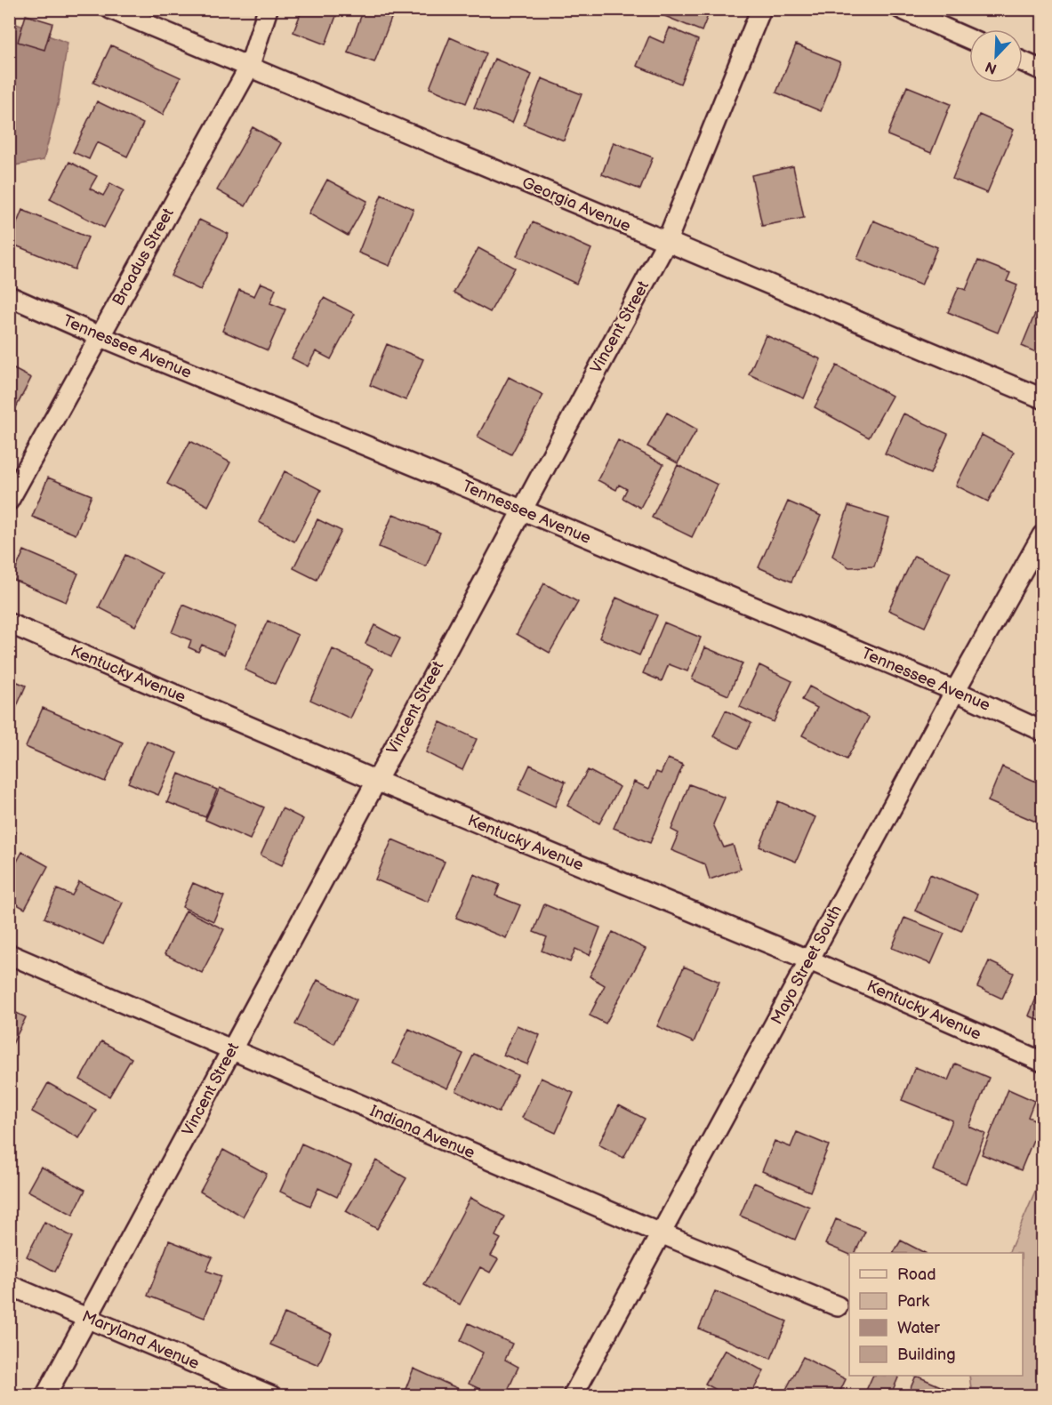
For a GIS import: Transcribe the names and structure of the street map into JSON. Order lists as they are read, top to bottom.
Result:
{
  "streets": {
    "street": [
      "Georgia Avenue",
      "Broadus Street",
      "Vincent Street",
      "Tennessee Avenue",
      "Kentucky Avenue",
      "Mayo Street South",
      "Indiana Avenue",
      "Maryland Avenue"
    ]
  },
  "crossings": [
    ["Georgia Avenue", "Broadus Street"],
    ["Georgia Avenue", "Vincent Street"],
    ["Broadus Street", "Tennessee Avenue"],
    ["Vincent Street", "Tennessee Avenue"],
    ["Vincent Street", "Kentucky Avenue"],
    ["Vincent Street", "Indiana Avenue"],
    ["Vincent Street", "Maryland Avenue"],
    ["Tennessee Avenue", "Mayo Street South"],
    ["Kentucky Avenue", "Mayo Street South"],
    ["Mayo Street South", "Indiana Avenue"]
  ],
  "legend": [
    "Road",
    "Park",
    "Water",
    "Building"
  ],
  "north": "bottom left"
}
